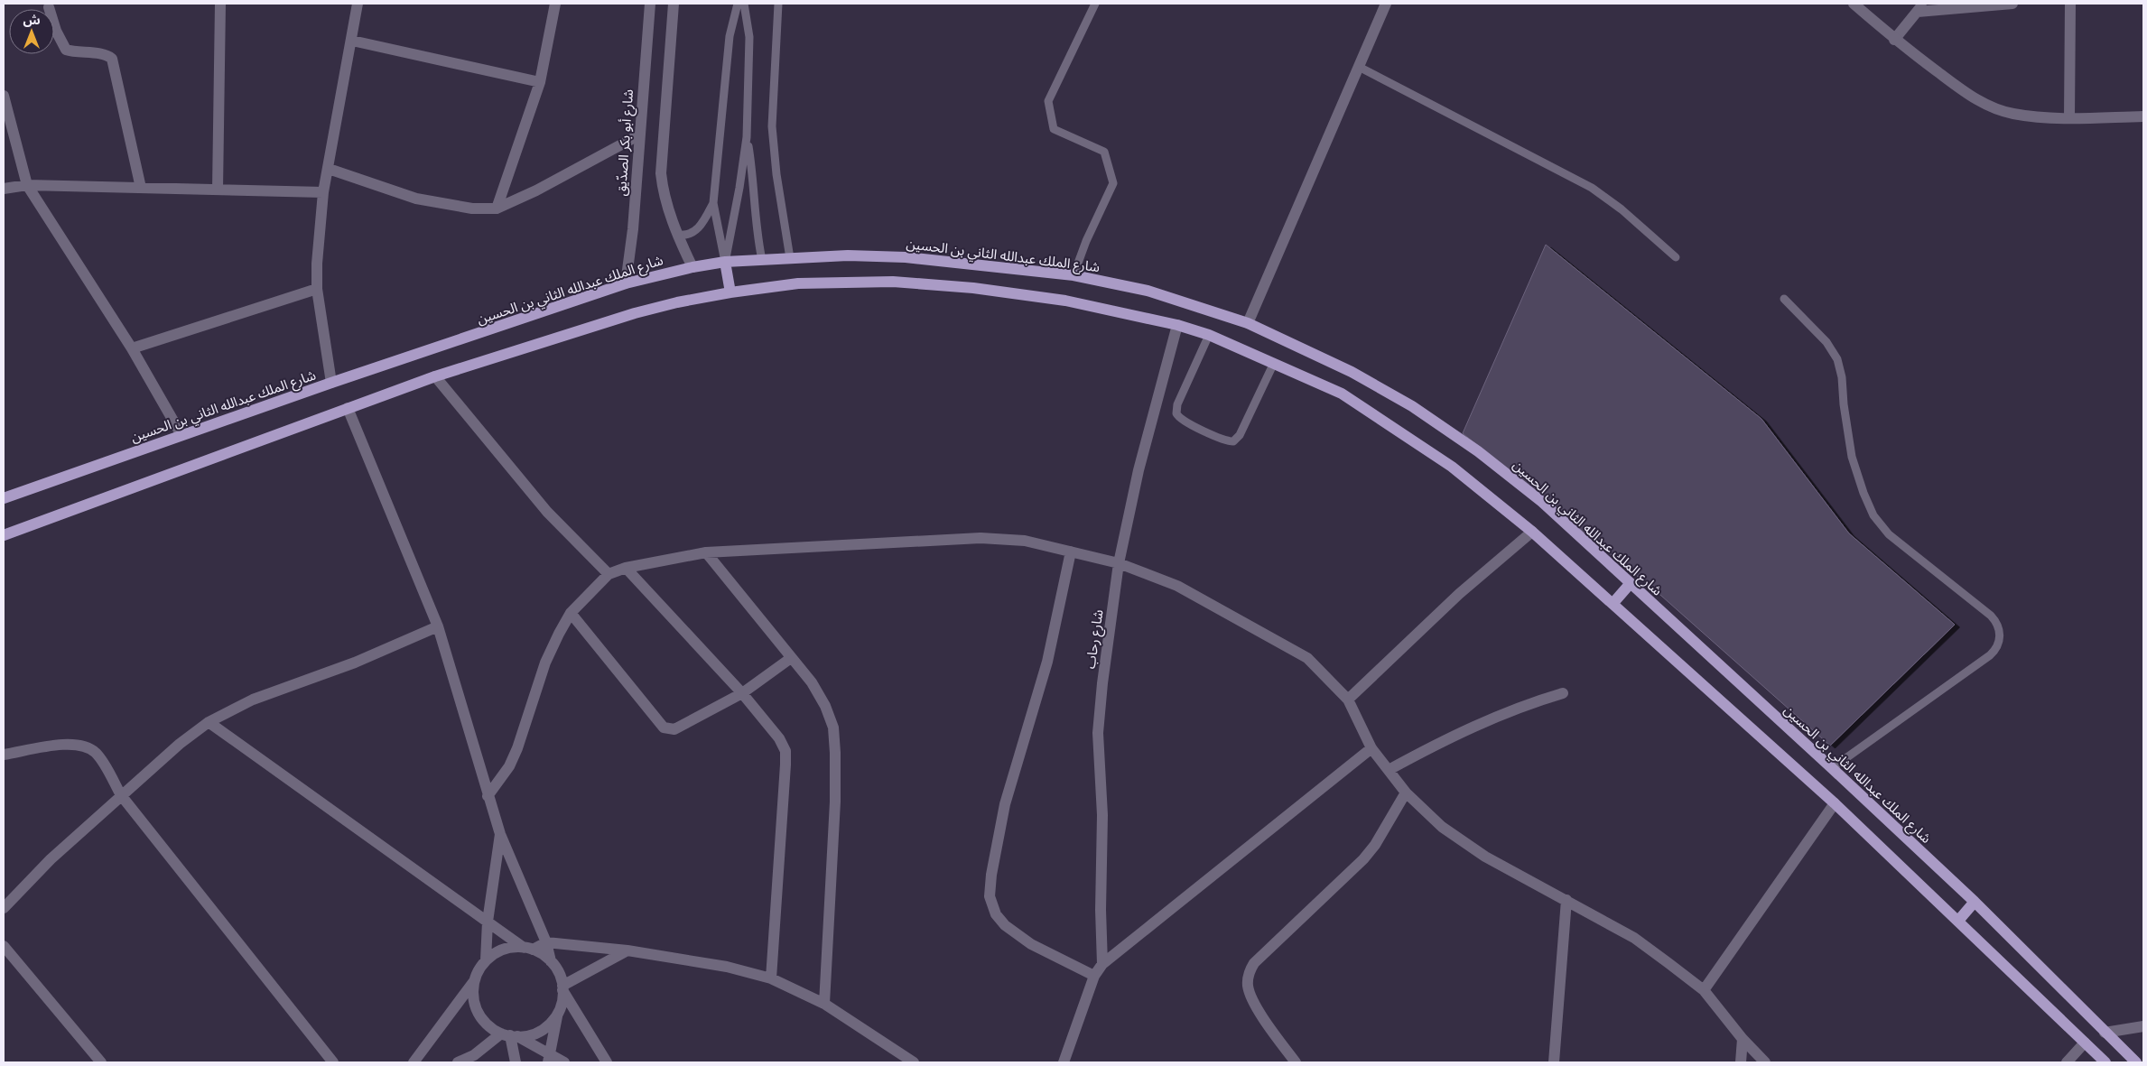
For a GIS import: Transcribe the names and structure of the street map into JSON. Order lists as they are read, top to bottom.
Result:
{
  "streets": {
    "main road": ["شارع الملك عبدالله الثاني بن الحسين"],
    "street": ["شارع أبو بكر الصدّيق", "شارع رحاب"]
  },
  "crossings": [
    ["شارع أبو بكر الصدّيق", "شارع الملك عبدالله الثاني بن الحسين"]
  ],
  "north": "top"
}
